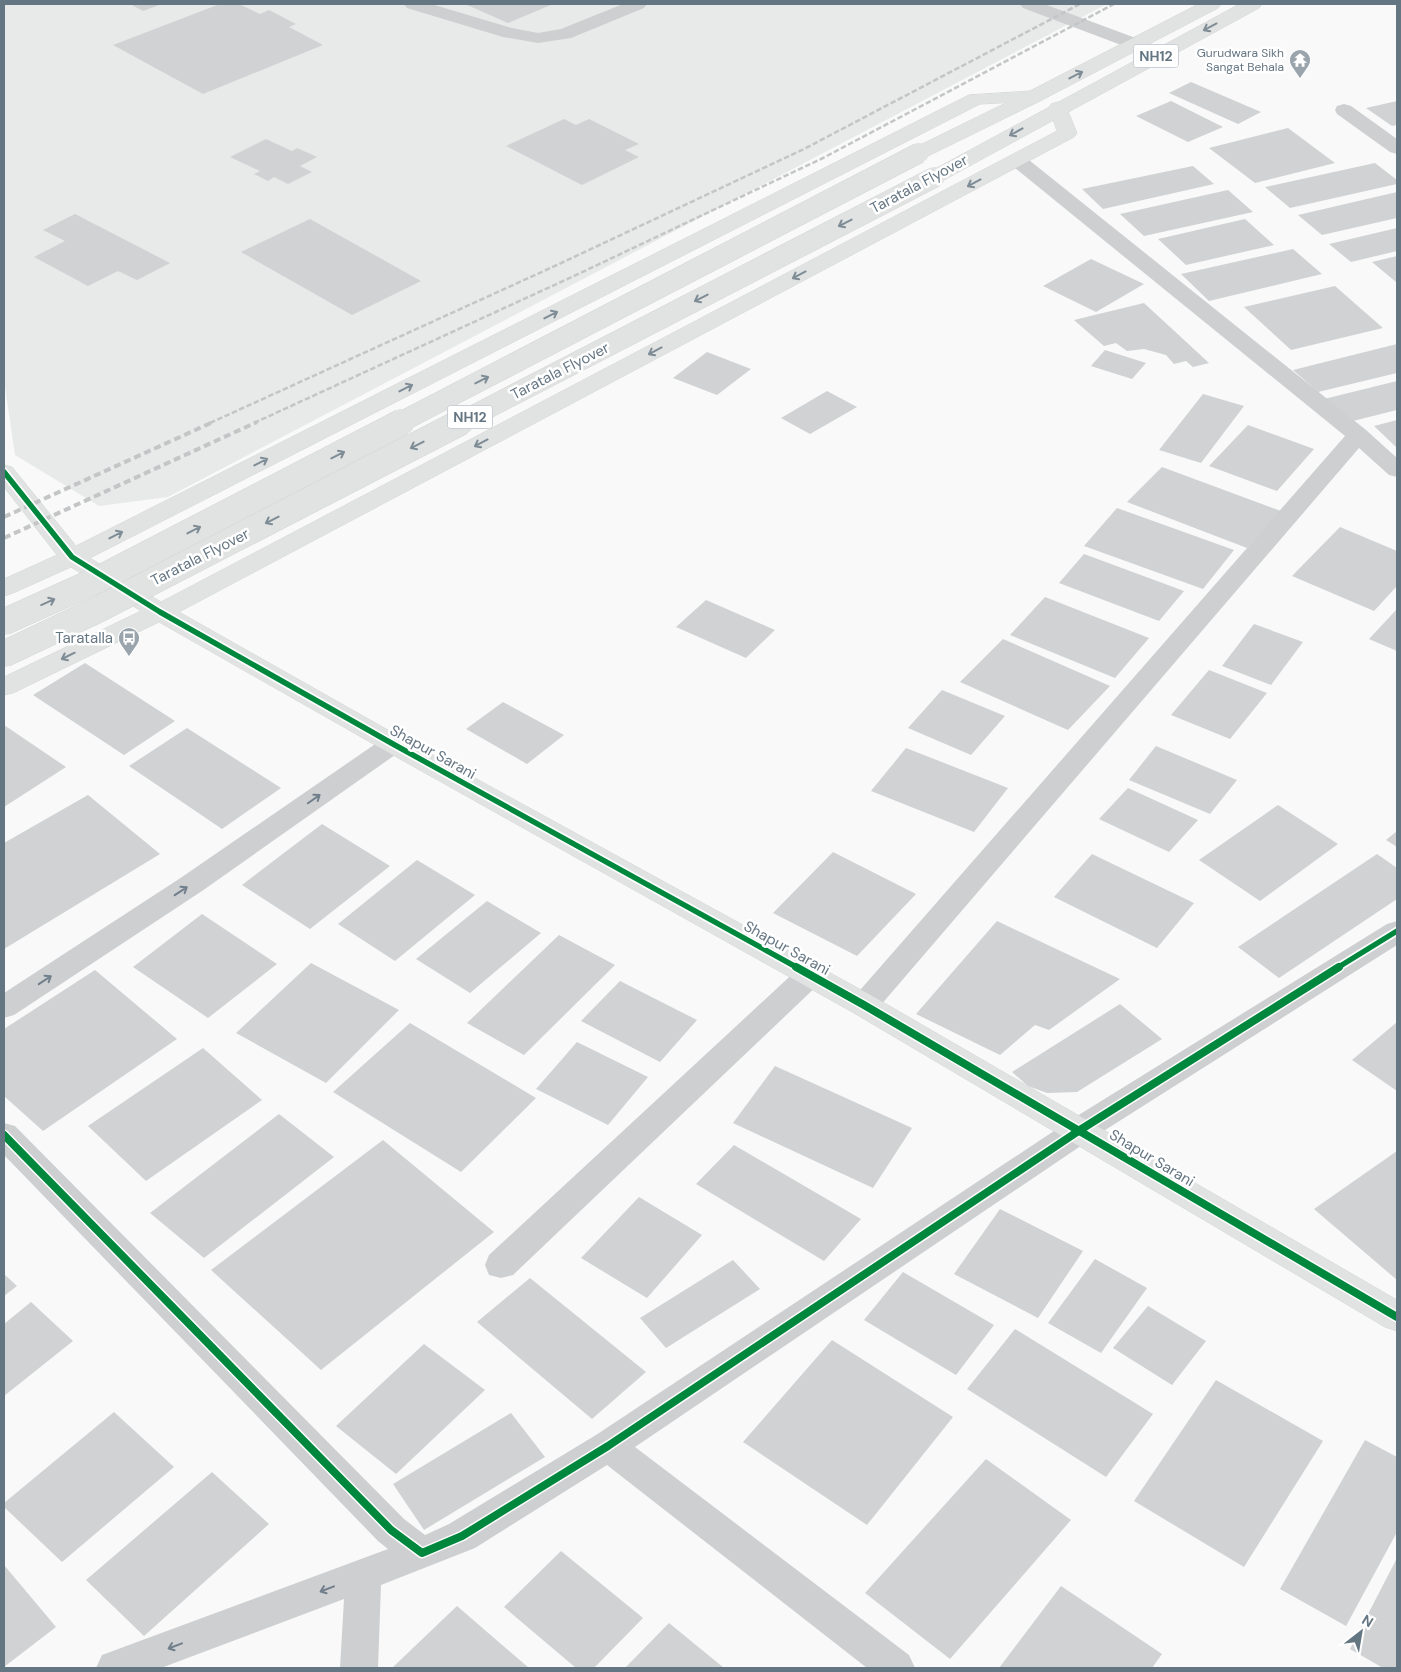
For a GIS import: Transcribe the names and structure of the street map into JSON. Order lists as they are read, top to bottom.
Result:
{
  "streets": {
    "main road": ["NH12", "Taratala Flyover", "Shapur Sarani"]
  },
  "crossings": [
    ["NH12", "Taratala Flyover"]
  ],
  "places": {
    "temple": ["Gurudwara Sikh Sangat Behala"],
    "bus stop": ["Taratalla"]
  },
  "north": "top right"
}
